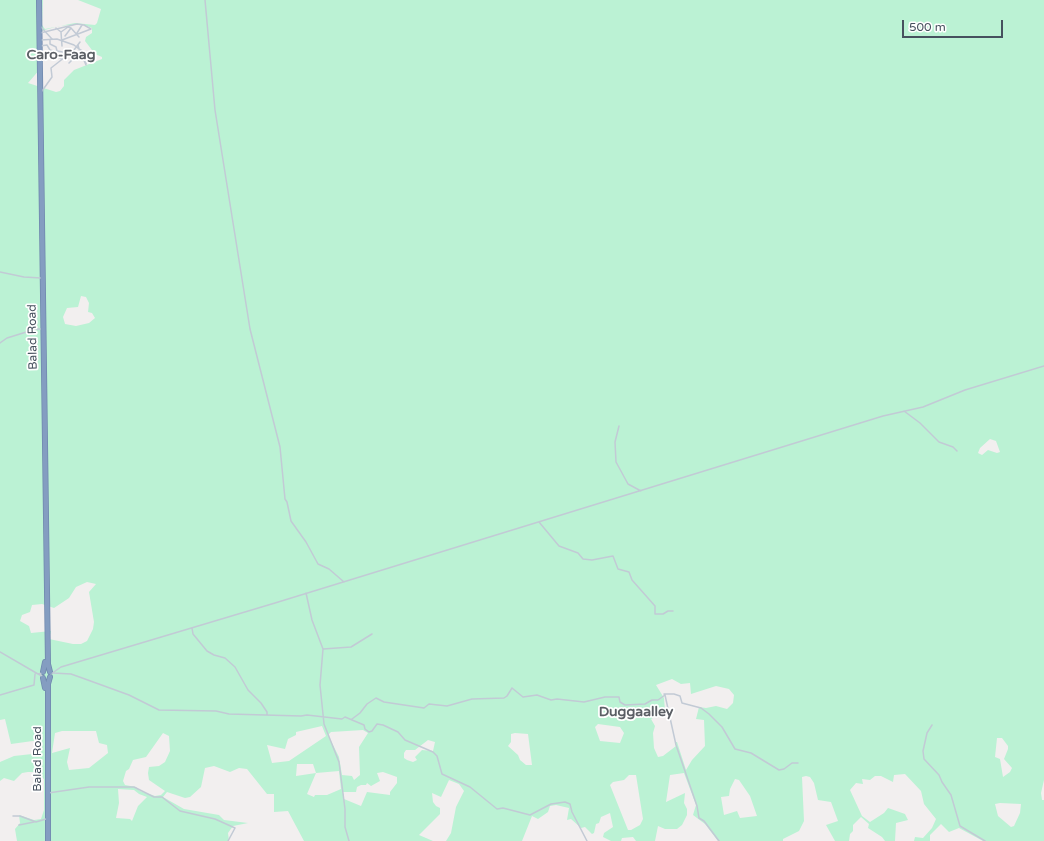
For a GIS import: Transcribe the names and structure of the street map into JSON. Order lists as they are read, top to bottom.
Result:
{
  "streets": {
    "highway": ["Balad Road"]
  },
  "districts": ["Caro-Faag", "Duggaalley"],
  "scale_bar": "500 m"
}
